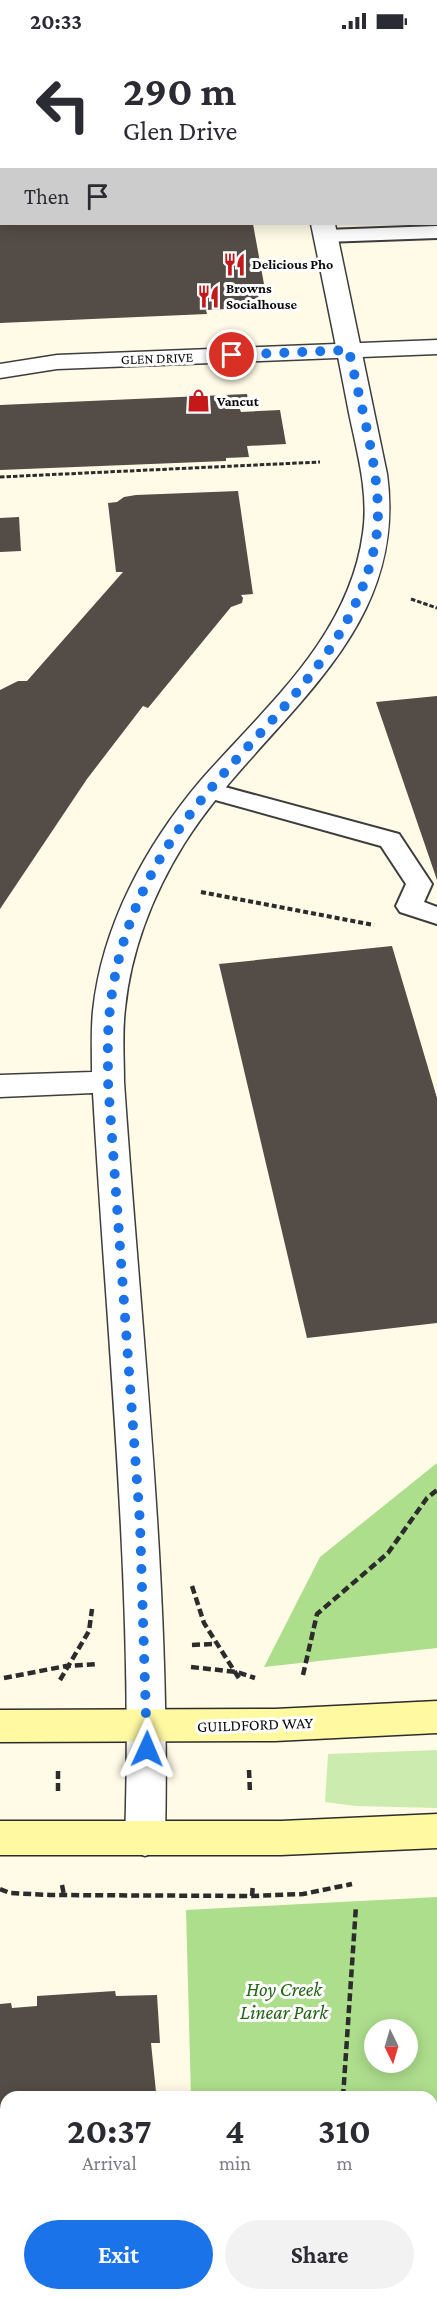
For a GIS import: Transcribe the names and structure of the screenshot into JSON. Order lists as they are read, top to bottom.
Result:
{
  "streets": {
    "main road": ["GUILDFORD WAY"],
    "street": ["GLEN DRIVE"]
  },
  "parks": ["Hoy Creek Linear Park"],
  "places": {
    "restaurant": ["Delicious Pho", "Browns Socialhouse"],
    "shop": ["Vancut"]
  },
  "north": "bottom",
  "page": {
    "status": "20:33",
    "turn": ["290 m", "Glen Drive"],
    "then": "Then",
    "eta": [
      "20:37",
      "Arrival",
      "4",
      "min",
      "310",
      "m"
    ],
    "buttons": ["Exit", "Share"]
  }
}
